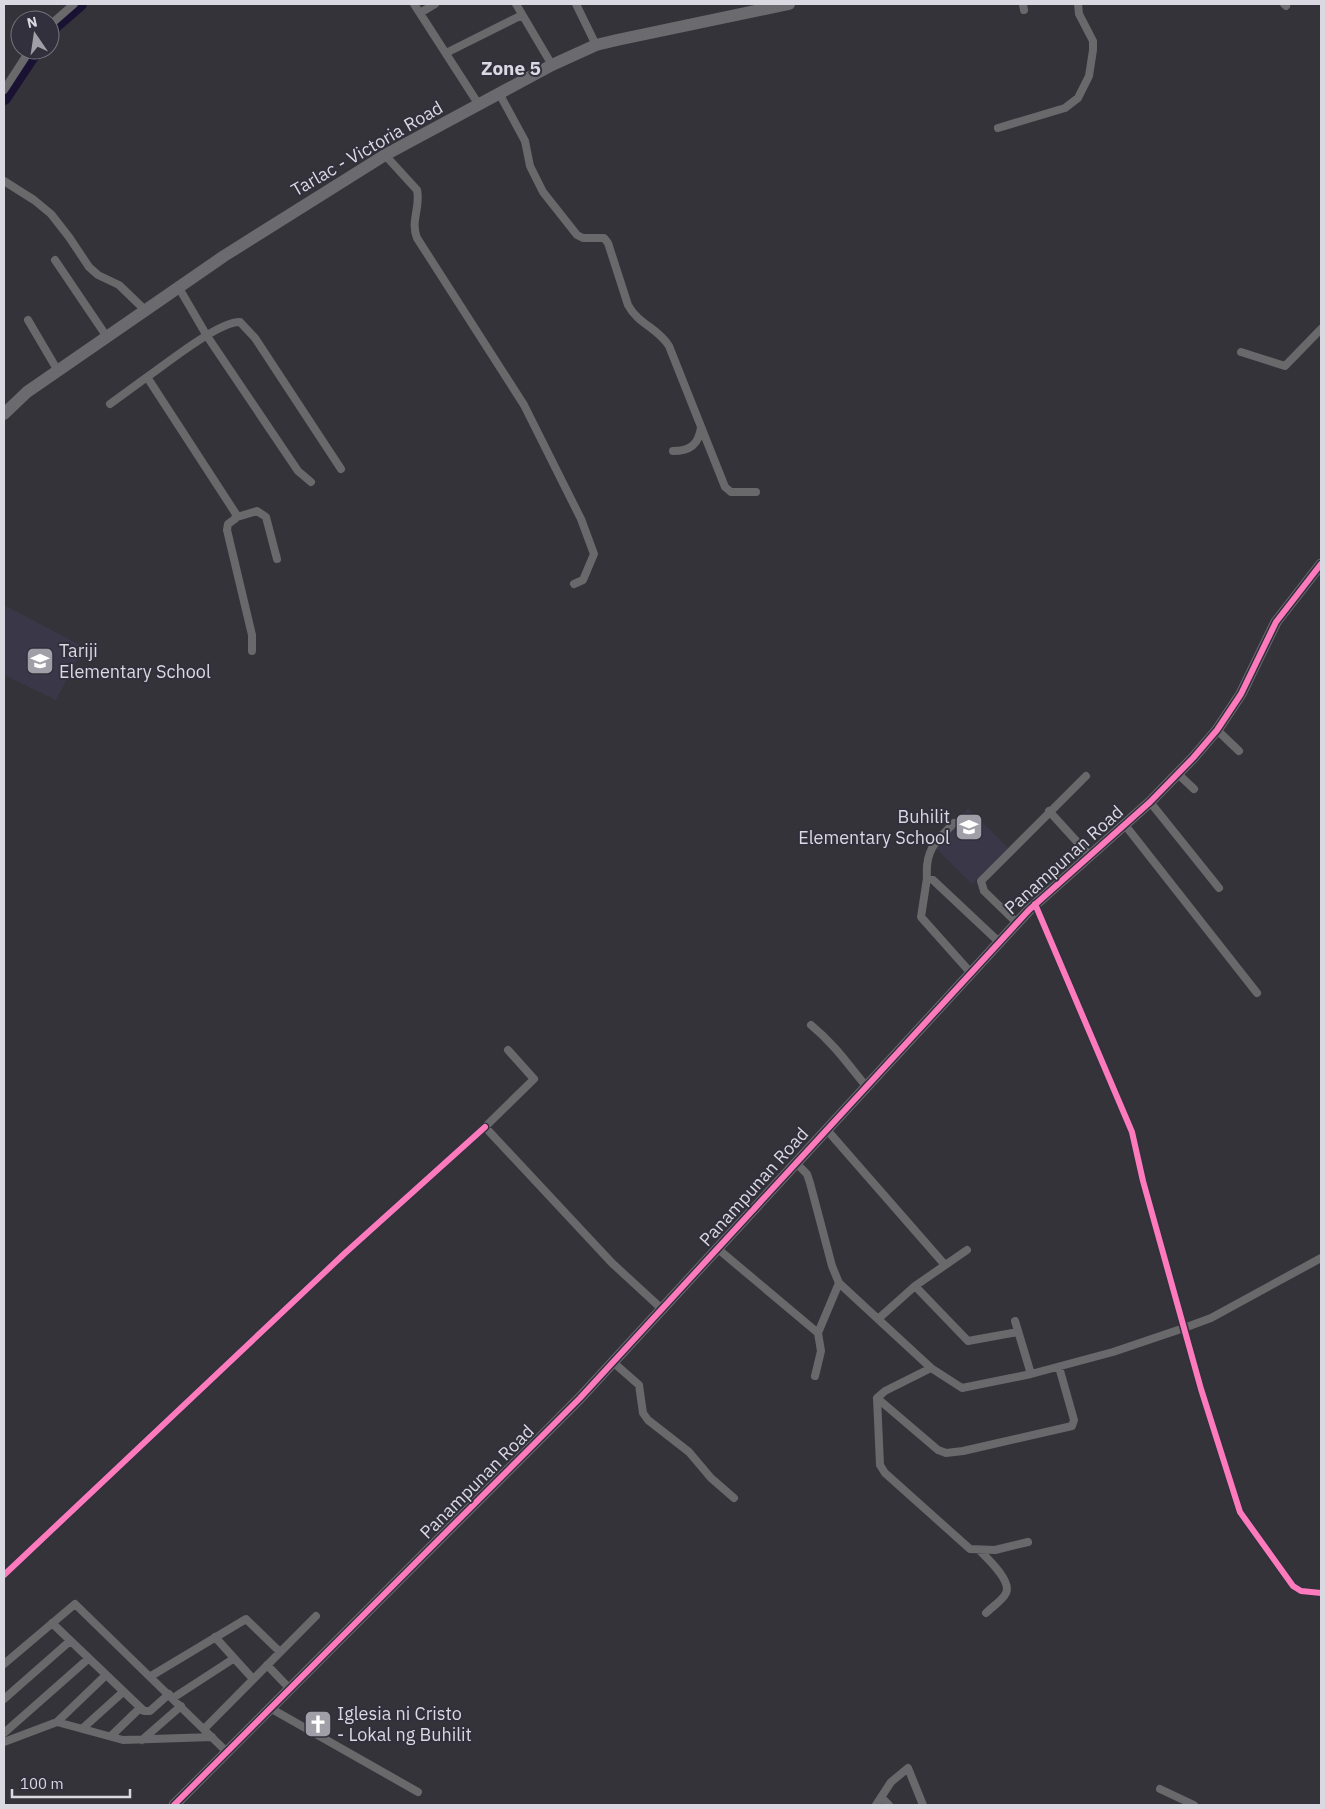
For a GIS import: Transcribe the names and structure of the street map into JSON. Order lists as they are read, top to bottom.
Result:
{
  "streets": {
    "main road": ["Tarlac - Victoria Road"],
    "street": ["Panampunan Road"]
  },
  "districts": ["Zone 5"],
  "places": {
    "school or university": ["Tariji Elementary School", "Buhilit Elementary School"],
    "church": ["Iglesia ni Cristo - Lokal ng Buhilit"]
  },
  "scale_bar": "100 m",
  "north": "top"
}
